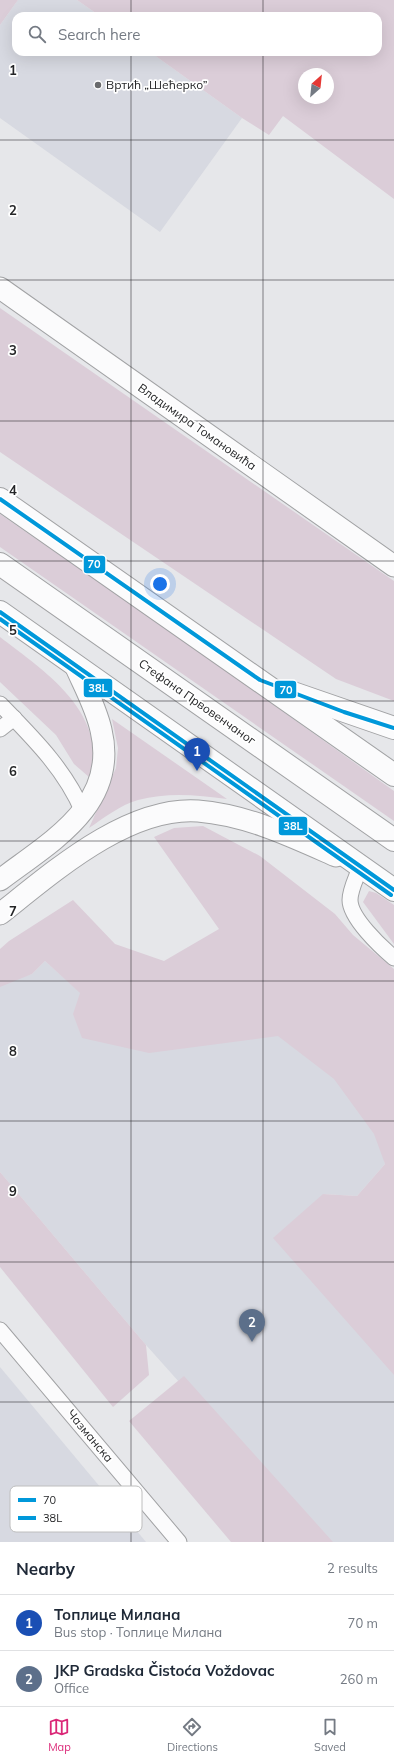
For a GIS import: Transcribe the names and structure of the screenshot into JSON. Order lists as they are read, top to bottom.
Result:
{
  "streets": {
    "highway": ["Стефана Првовенчаног"],
    "main road": ["Владимира Томановића"],
    "street": ["Чазманска"]
  },
  "places": ["Вртић „Шећерко”"],
  "lines": ["transit line 70", "transit line 38L"],
  "legend": ["70", "38L"],
  "north": "top right",
  "page": {
    "search": "Search here",
    "pins": ["1", "2"],
    "heading": ["Nearby", "2 results"],
    "list": [
      {
        "mark": "1",
        "name": "Топлице Милана",
        "note": "Bus stop · Топлице Милана",
        "value": "70 m"
      },
      {
        "mark": "2",
        "name": "JKP Gradska Čistoća Voždovac",
        "note": "Office",
        "value": "260 m"
      }
    ],
    "nav": ["Map", "Directions", "Saved"]
  },
  "grid": {
    "rows": [
      "1",
      "2",
      "3",
      "4",
      "5",
      "6",
      "7",
      "8",
      "9"
    ]
  }
}
